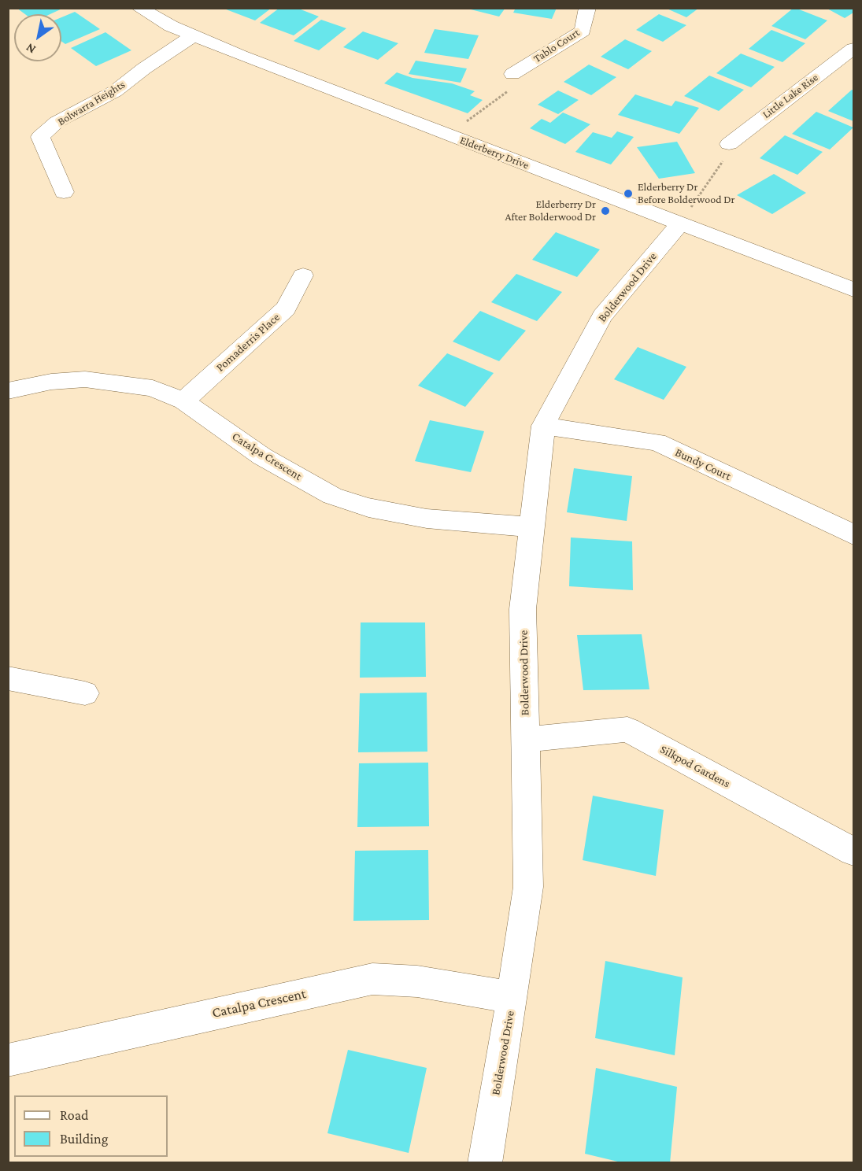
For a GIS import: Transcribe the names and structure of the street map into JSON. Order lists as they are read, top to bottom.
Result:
{
  "streets": {
    "street": [
      "Tablo Court",
      "Little Lake Rise",
      "Bolwarra Heights",
      "Elderberry Drive",
      "Bolderwood Drive",
      "Pomaderris Place",
      "Catalpa Crescent",
      "Bundy Court",
      "Silkpod Gardens"
    ]
  },
  "crossings": [
    ["Bolwarra Heights", "Elderberry Drive"],
    ["Elderberry Drive", "Bolderwood Drive"],
    ["Bolderwood Drive", "Catalpa Crescent"],
    ["Bolderwood Drive", "Bundy Court"],
    ["Bolderwood Drive", "Silkpod Gardens"],
    ["Pomaderris Place", "Catalpa Crescent"]
  ],
  "places": ["Elderberry Dr Before Bolderwood Dr", "Elderberry Dr After Bolderwood Dr"],
  "legend": ["Road", "Building"],
  "north": "bottom left"
}
